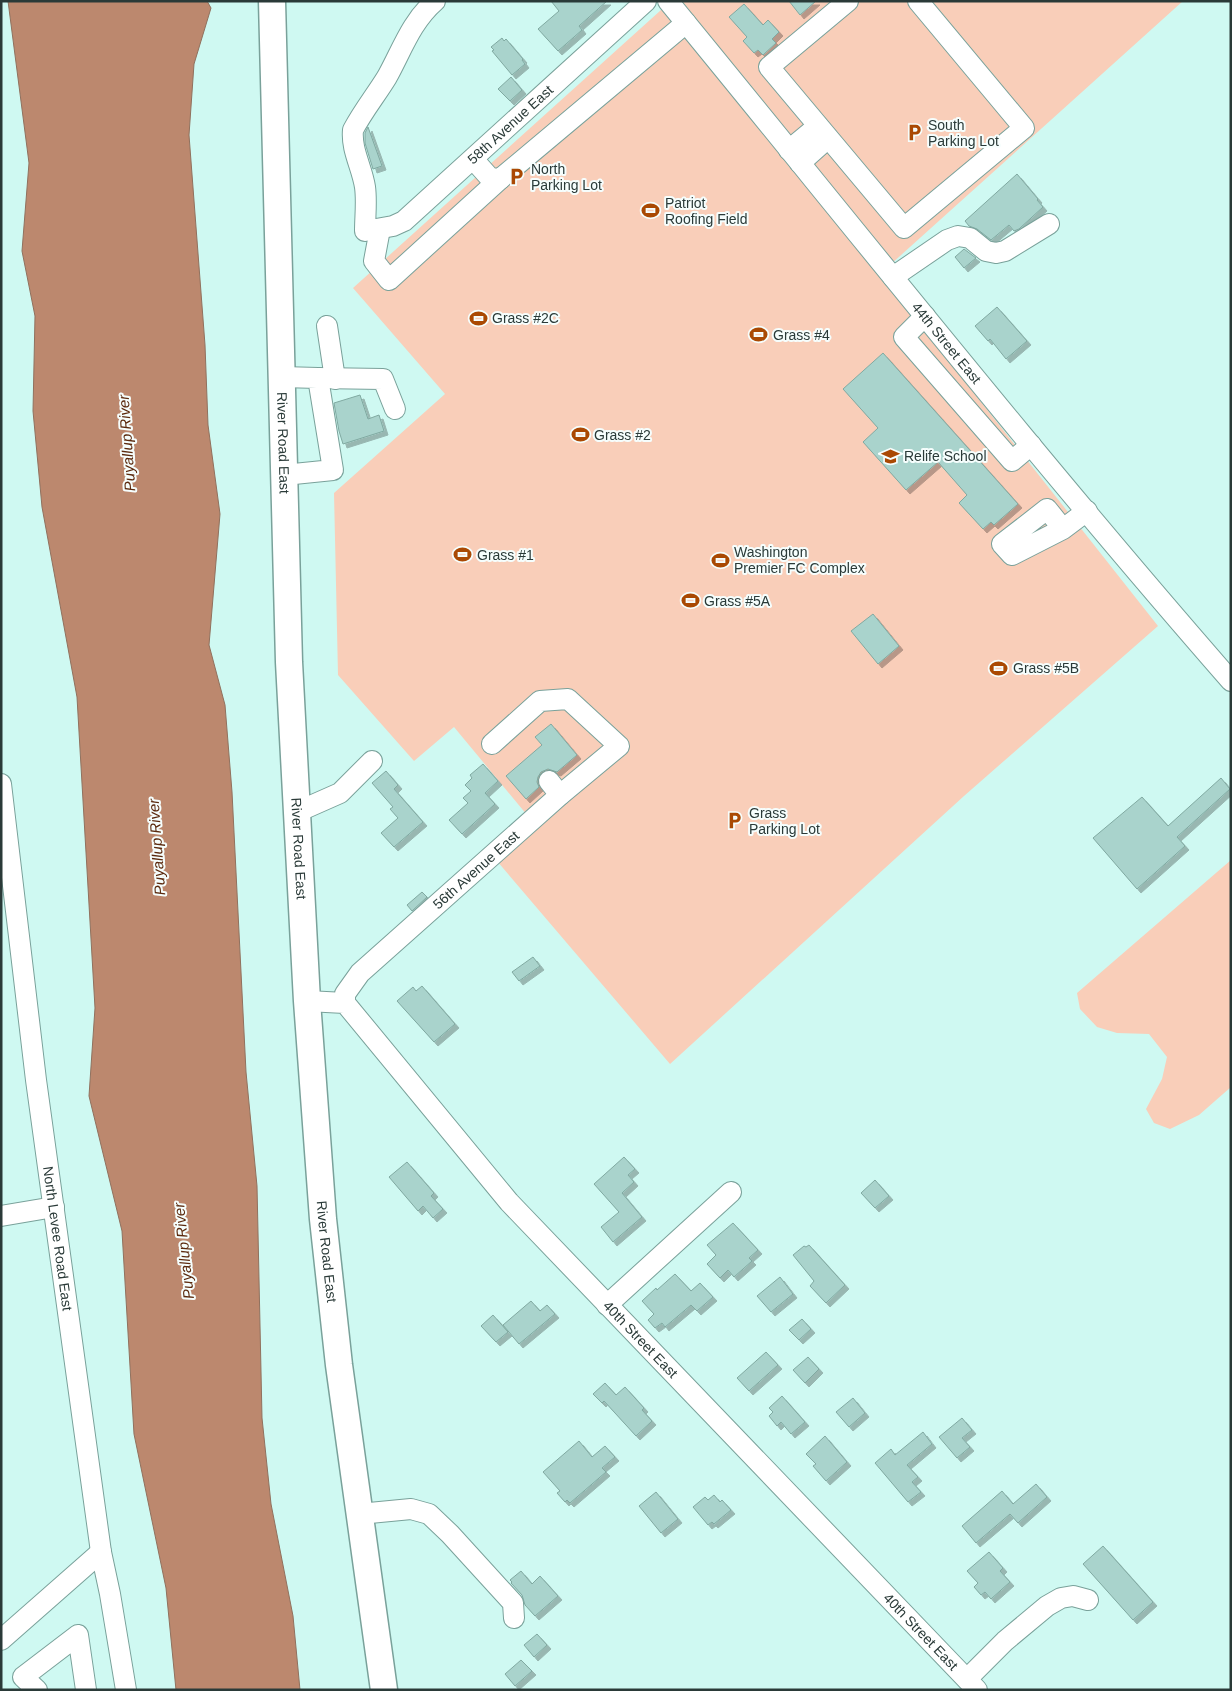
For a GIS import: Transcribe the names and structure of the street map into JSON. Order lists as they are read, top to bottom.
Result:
{
  "streets": {
    "main road": ["River Road East"],
    "street": [
      "58th Avenue East",
      "44th Street East",
      "56th Avenue East",
      "North Levee Road East",
      "40th Street East"
    ]
  },
  "crossings": [
    ["56th Avenue East", "40th Street East"]
  ],
  "water": ["Puyallup River"],
  "places": {
    "parking": ["South Parking Lot", "North Parking Lot", "Grass Parking Lot"],
    "sports": [
      "Patriot Roofing Field",
      "Grass #2C",
      "Grass #4",
      "Grass #2",
      "Grass #1",
      "Washington Premier FC Complex",
      "Grass #5A",
      "Grass #5B"
    ],
    "school or university": ["Relife School"]
  }
}
